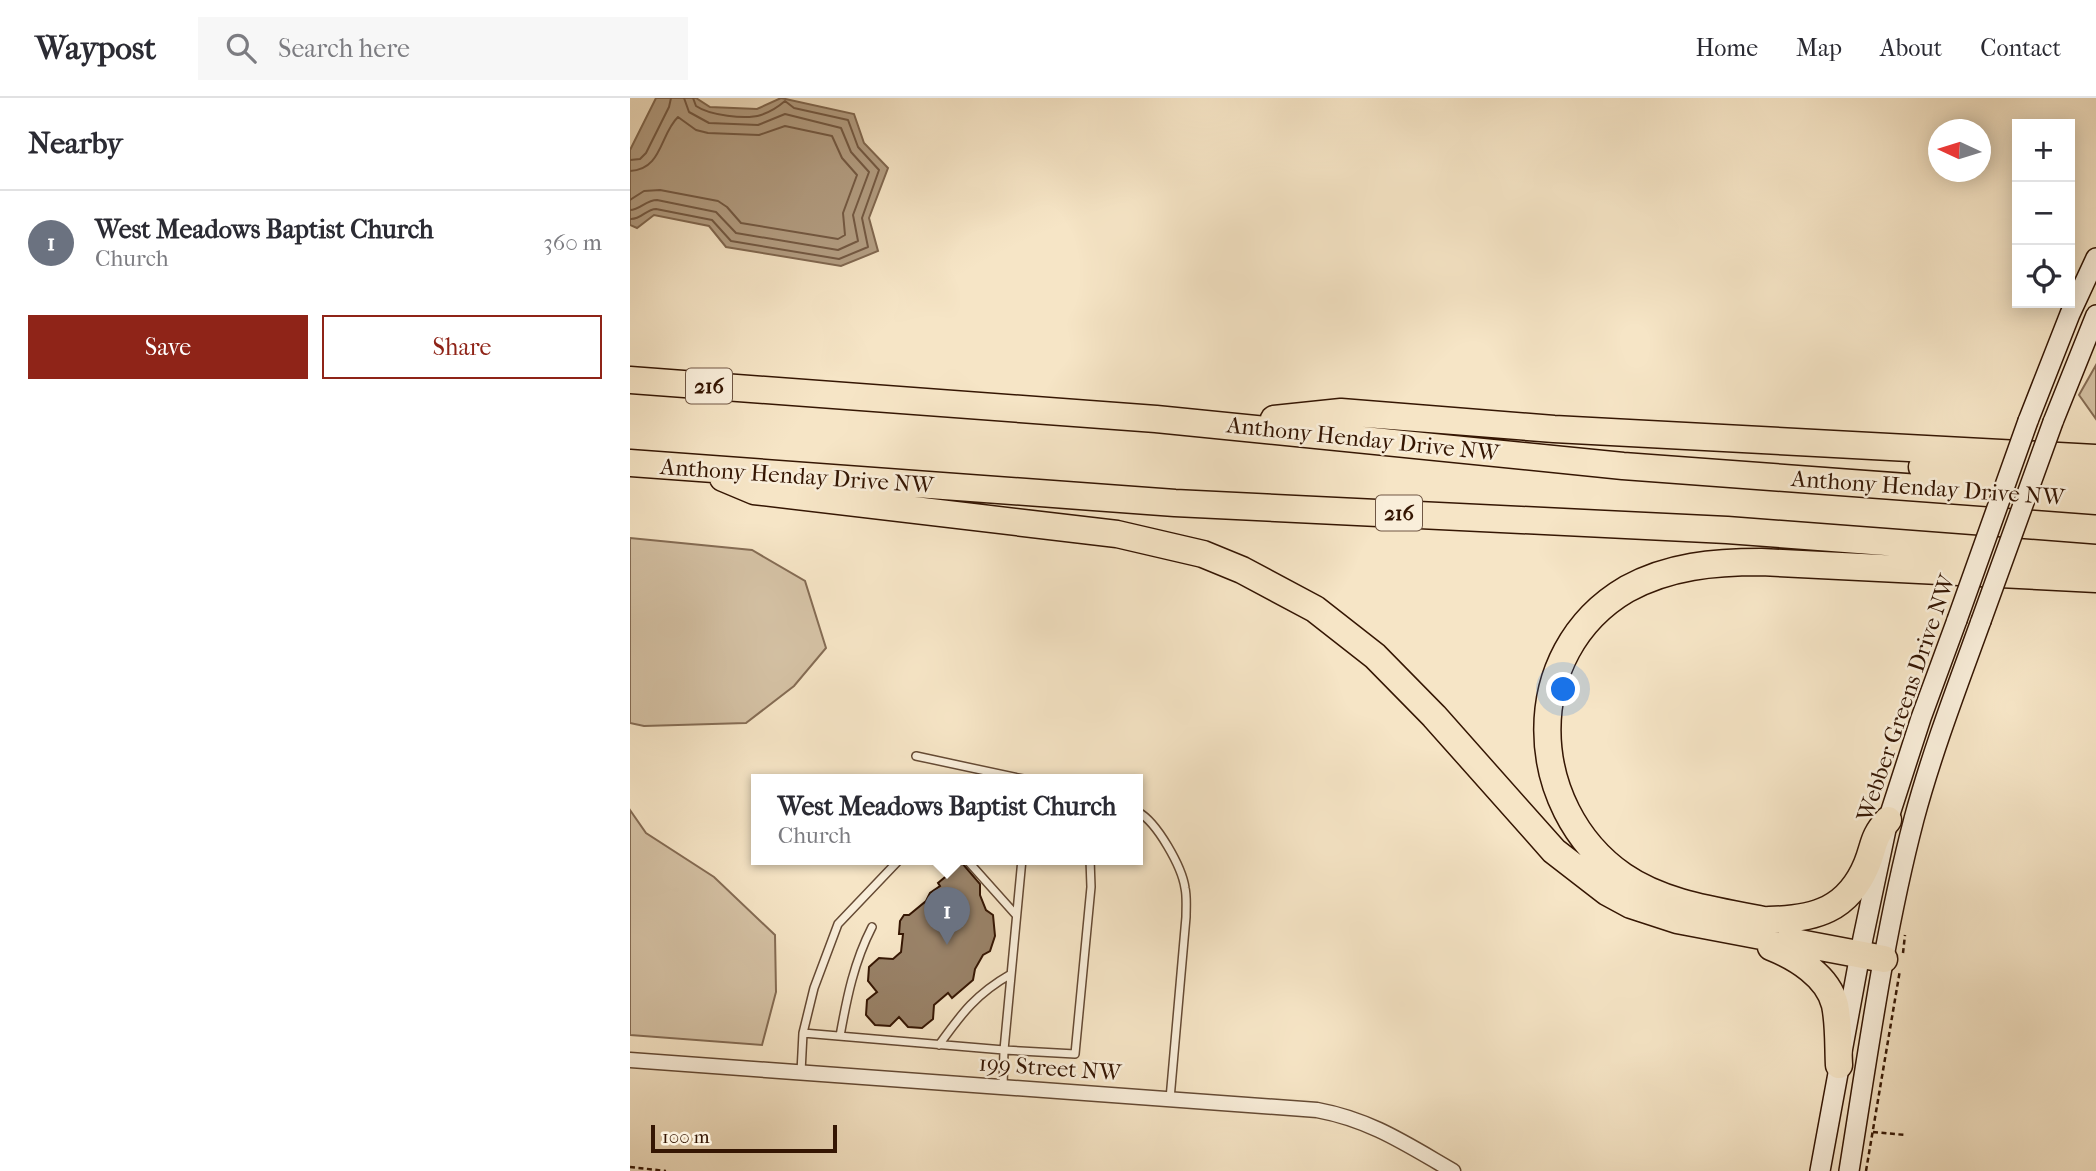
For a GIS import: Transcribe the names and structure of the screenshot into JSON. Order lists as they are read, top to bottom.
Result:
{
  "streets": {
    "highway": ["216", "Anthony Henday Drive NW"],
    "main road": ["Webber Greens Drive NW"],
    "street": ["199 Street NW"]
  },
  "scale_bar": "100 m",
  "north": "left",
  "page": {
    "header": "Waypost",
    "search": "Search here",
    "nav": [
      "Home",
      "Map",
      "About",
      "Contact"
    ],
    "heading": "Nearby",
    "map_buttons": ["+", "−"],
    "list": [
      {
        "mark": "1",
        "name": "West Meadows Baptist Church",
        "note": "Church",
        "value": "360 m"
      }
    ],
    "buttons": ["Save", "Share"],
    "popup": ["West Meadows Baptist Church", "Church"],
    "pins": "1",
    "scale": "100 m"
  }
}
